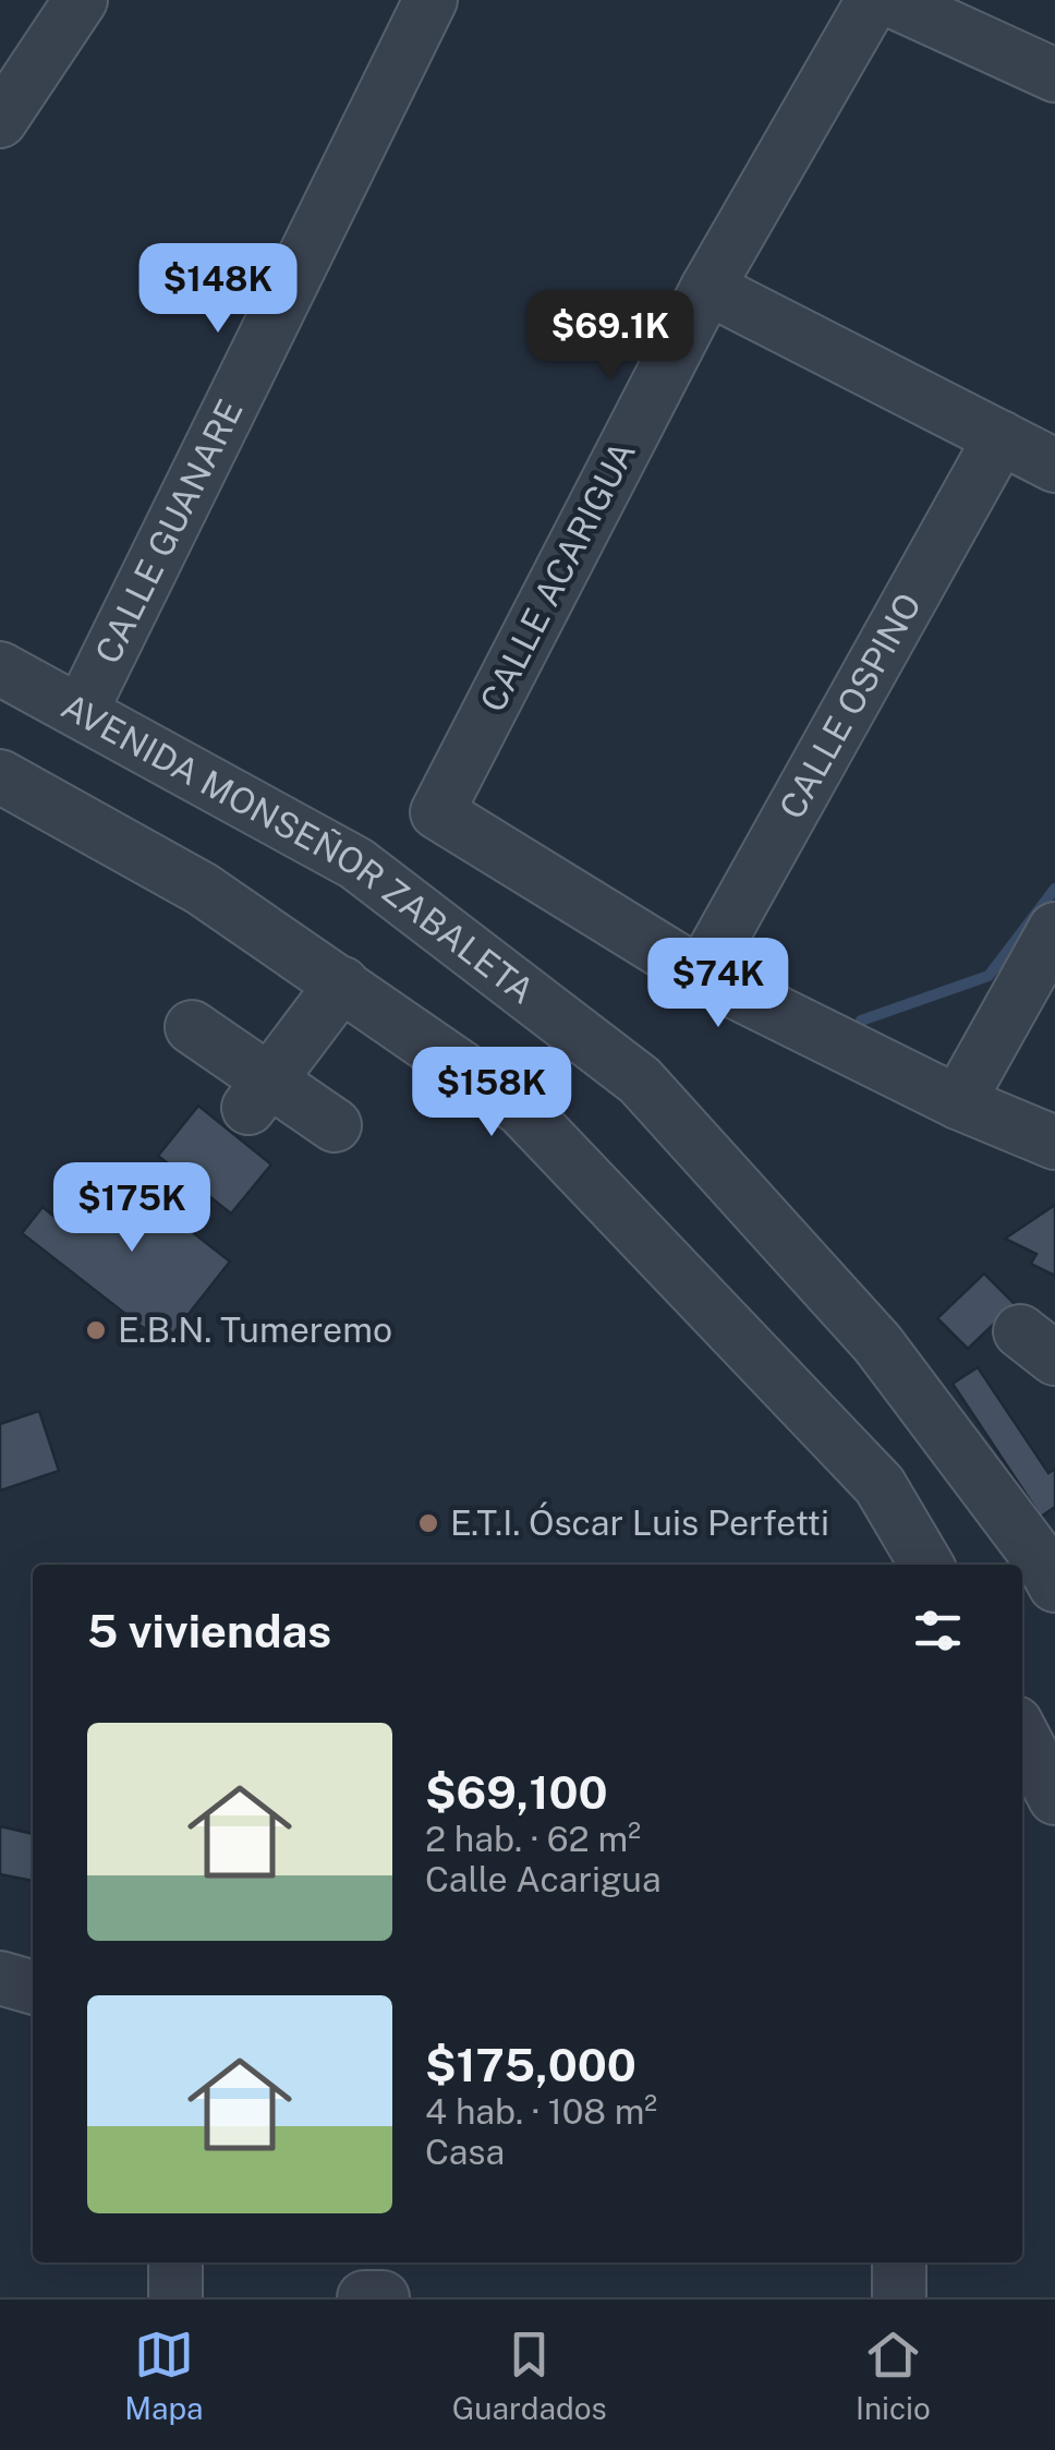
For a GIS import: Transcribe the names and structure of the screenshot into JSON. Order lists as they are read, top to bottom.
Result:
{
  "streets": {
    "street": [
      "CALLE GUANARE",
      "CALLE ACARIGUA",
      "CALLE OSPINO",
      "AVENIDA MONSEÑOR ZABALETA"
    ]
  },
  "crossings": [
    ["CALLE GUANARE", "AVENIDA MONSEÑOR ZABALETA"],
    ["CALLE ACARIGUA", "CALLE OSPINO"]
  ],
  "places": ["E.B.N. Tumeremo", "E.T.I. Óscar Luis Perfetti"],
  "page": {
    "price": [
      "$148K",
      "$69.1K",
      "$74K",
      "$158K",
      "$175K"
    ],
    "heading": "5 viviendas",
    "list": [
      {
        "name": "$69,100",
        "note": "2 hab. · 62 m² · Calle Acarigua"
      },
      {
        "name": "$175,000",
        "note": "4 hab. · 108 m² · Casa"
      }
    ],
    "tabs": ["Mapa", "Guardados", "Inicio"]
  }
}
